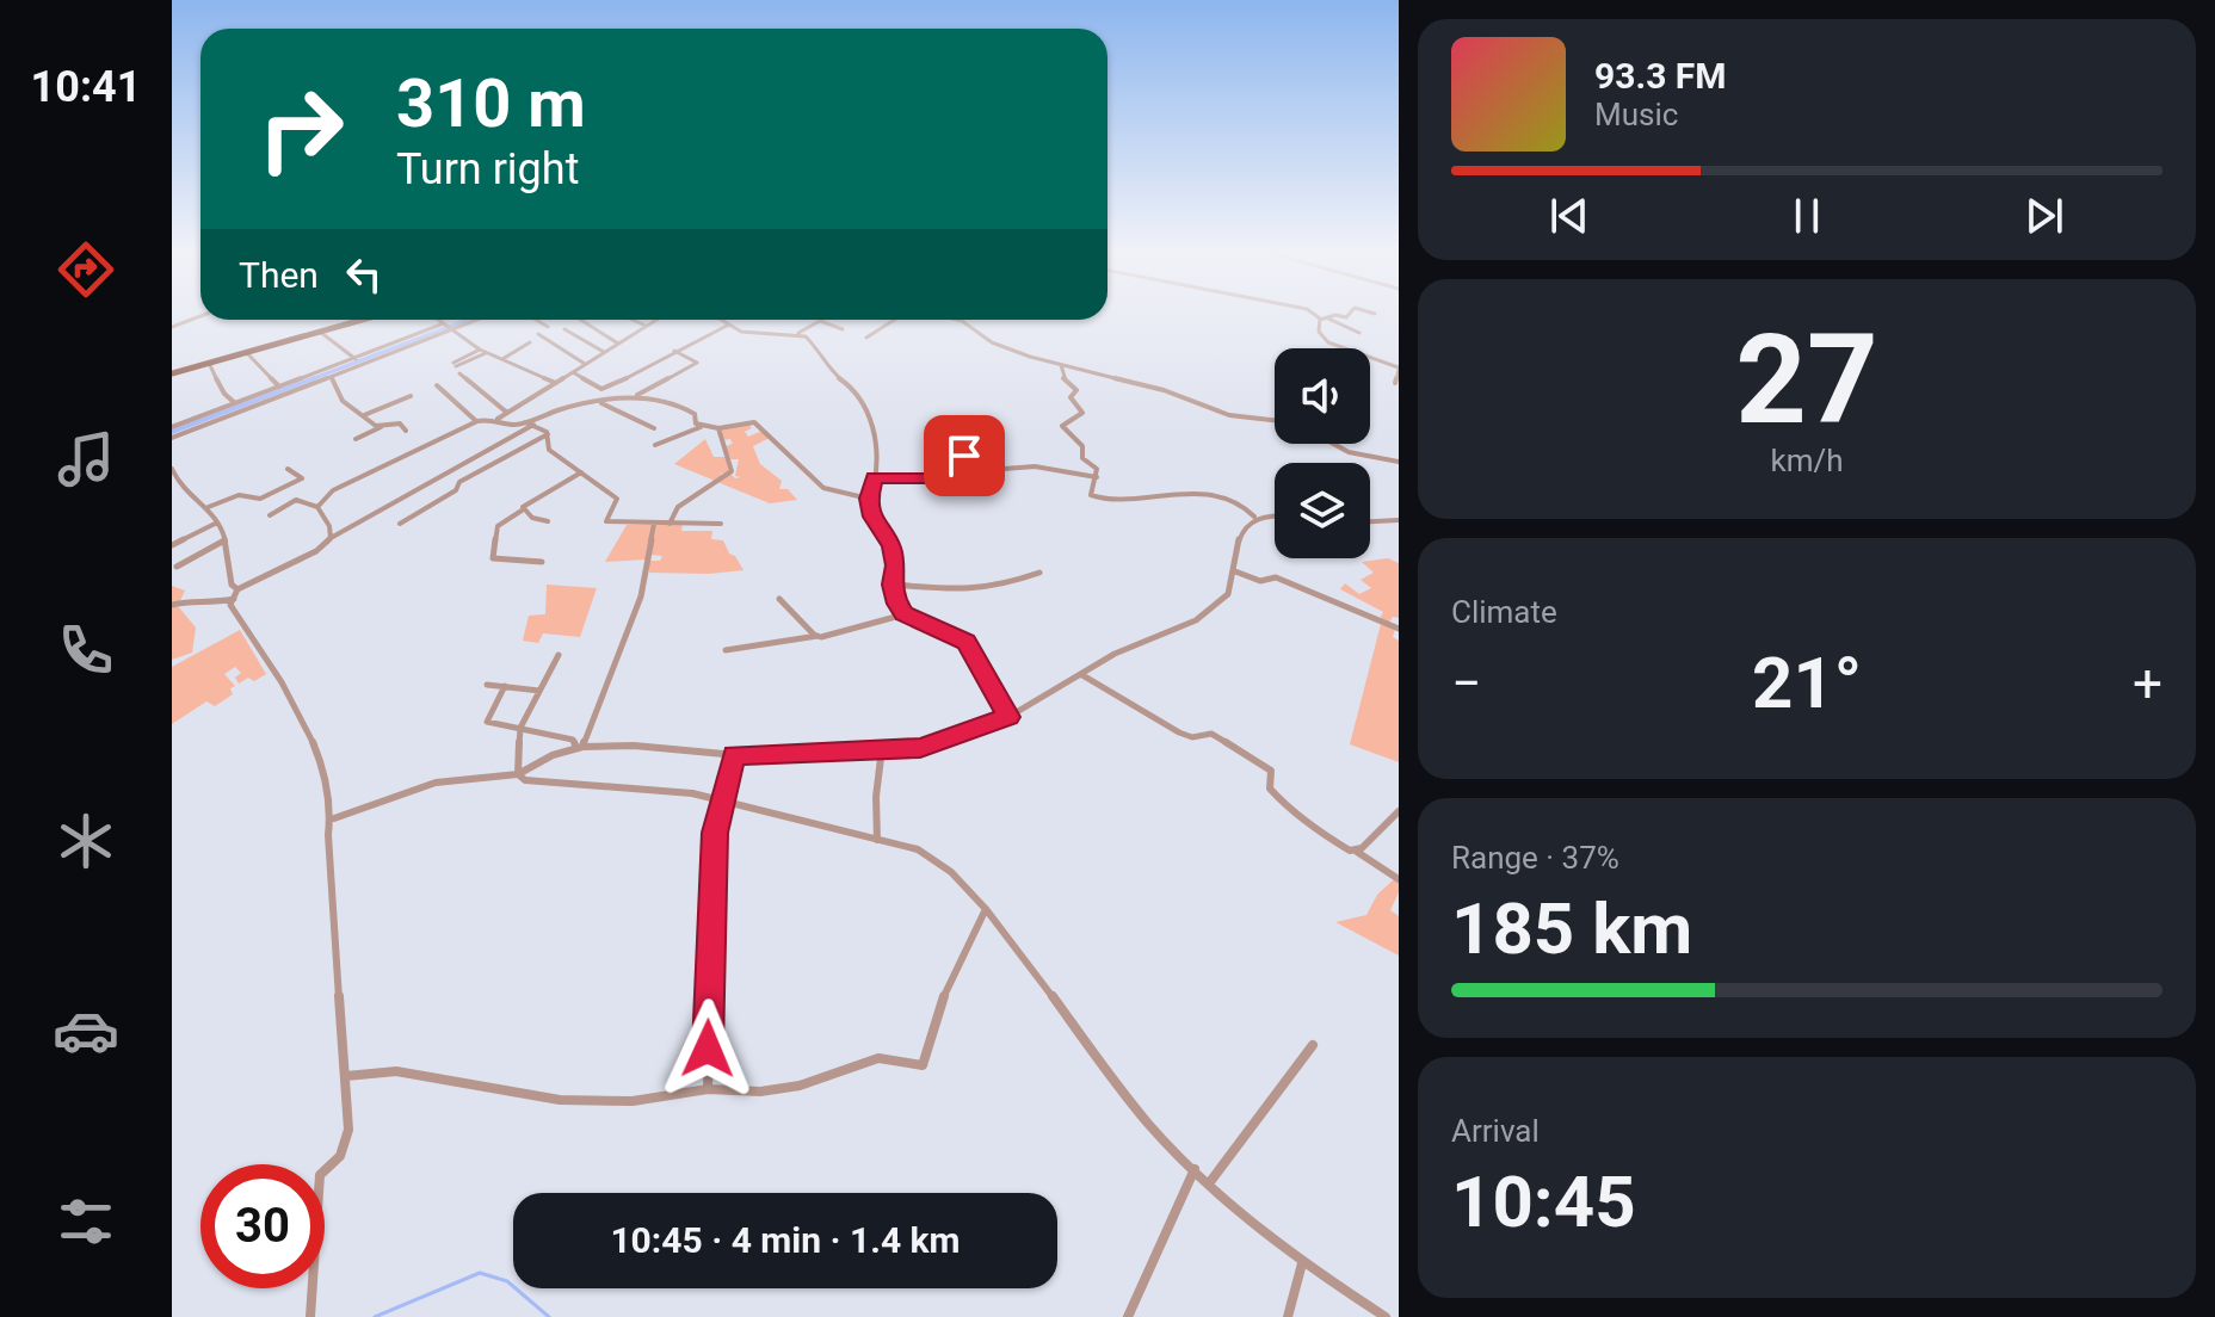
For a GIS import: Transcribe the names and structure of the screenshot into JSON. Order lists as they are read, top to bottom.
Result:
{
  "page": {
    "tabs": "10:41",
    "turn": ["310 m", "Turn right"],
    "song": ["93.3 FM", "Music"],
    "then": "Then",
    "tile": [
      ["27", "km/h"],
      "Climate",
      ["Range · 37%", "185 km"],
      ["Arrival", "10:45"]
    ],
    "heat": ["−", "21°", "+"],
    "limit": "30",
    "trip": "10:45 · 4 min · 1.4 km"
  }
}
